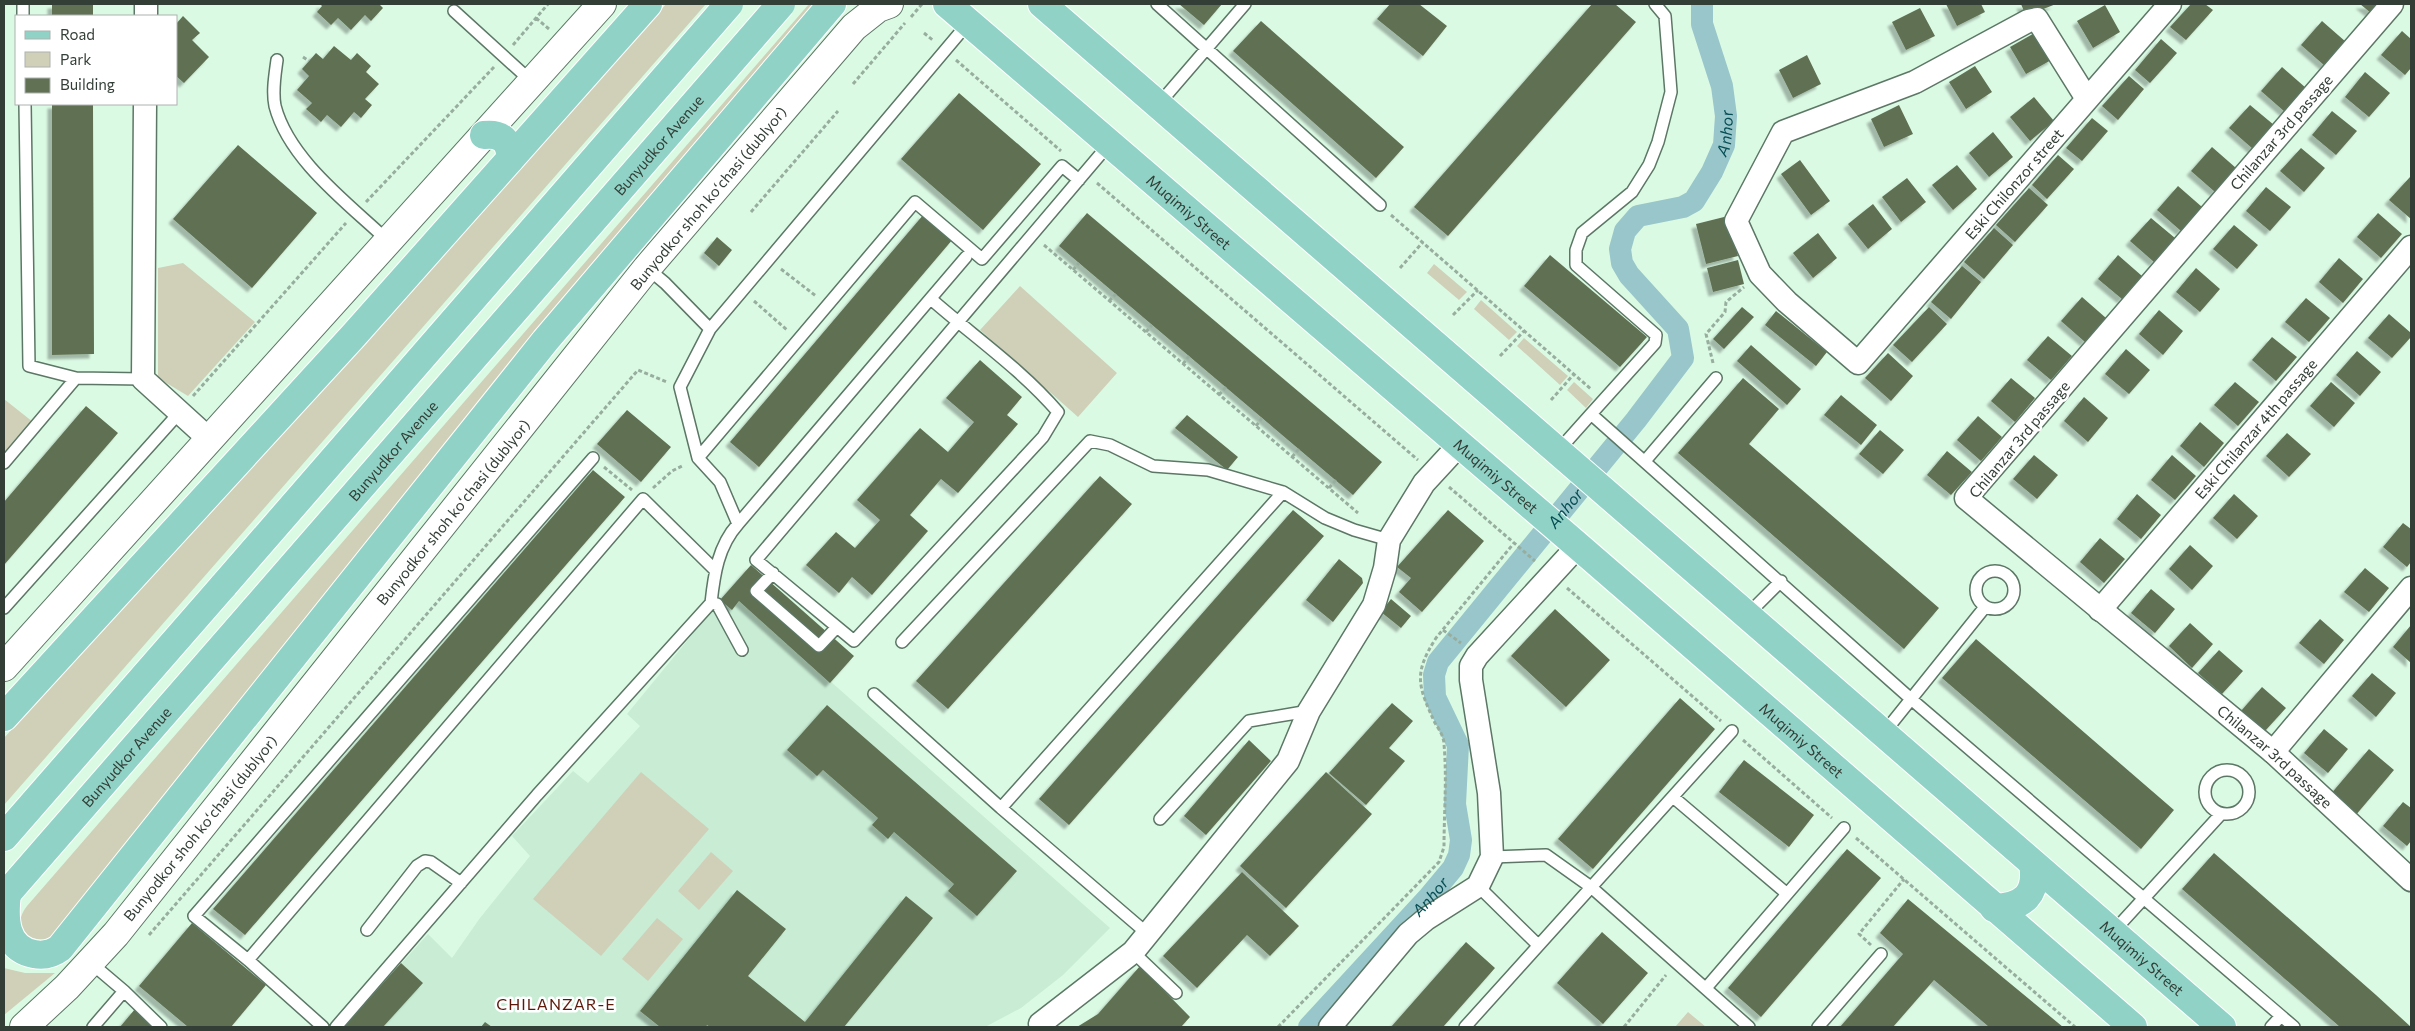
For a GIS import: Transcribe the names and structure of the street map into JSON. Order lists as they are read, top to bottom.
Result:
{
  "streets": {
    "main road": ["Bunyudkor Avenue", "Muqimiy Street"],
    "street": [
      "Chilanzar 3rd passage",
      "Eski Chilonzor street",
      "Bunyodkor shoh koʻchasi (dublyor)",
      "Eski Chilanzar 4th passage"
    ]
  },
  "crossings": [
    ["Chilanzar 3rd passage", "Eski Chilanzar 4th passage"]
  ],
  "districts": ["CHILANZAR-E"],
  "water": ["Anhor"],
  "legend": ["Road", "Park", "Building"]
}
